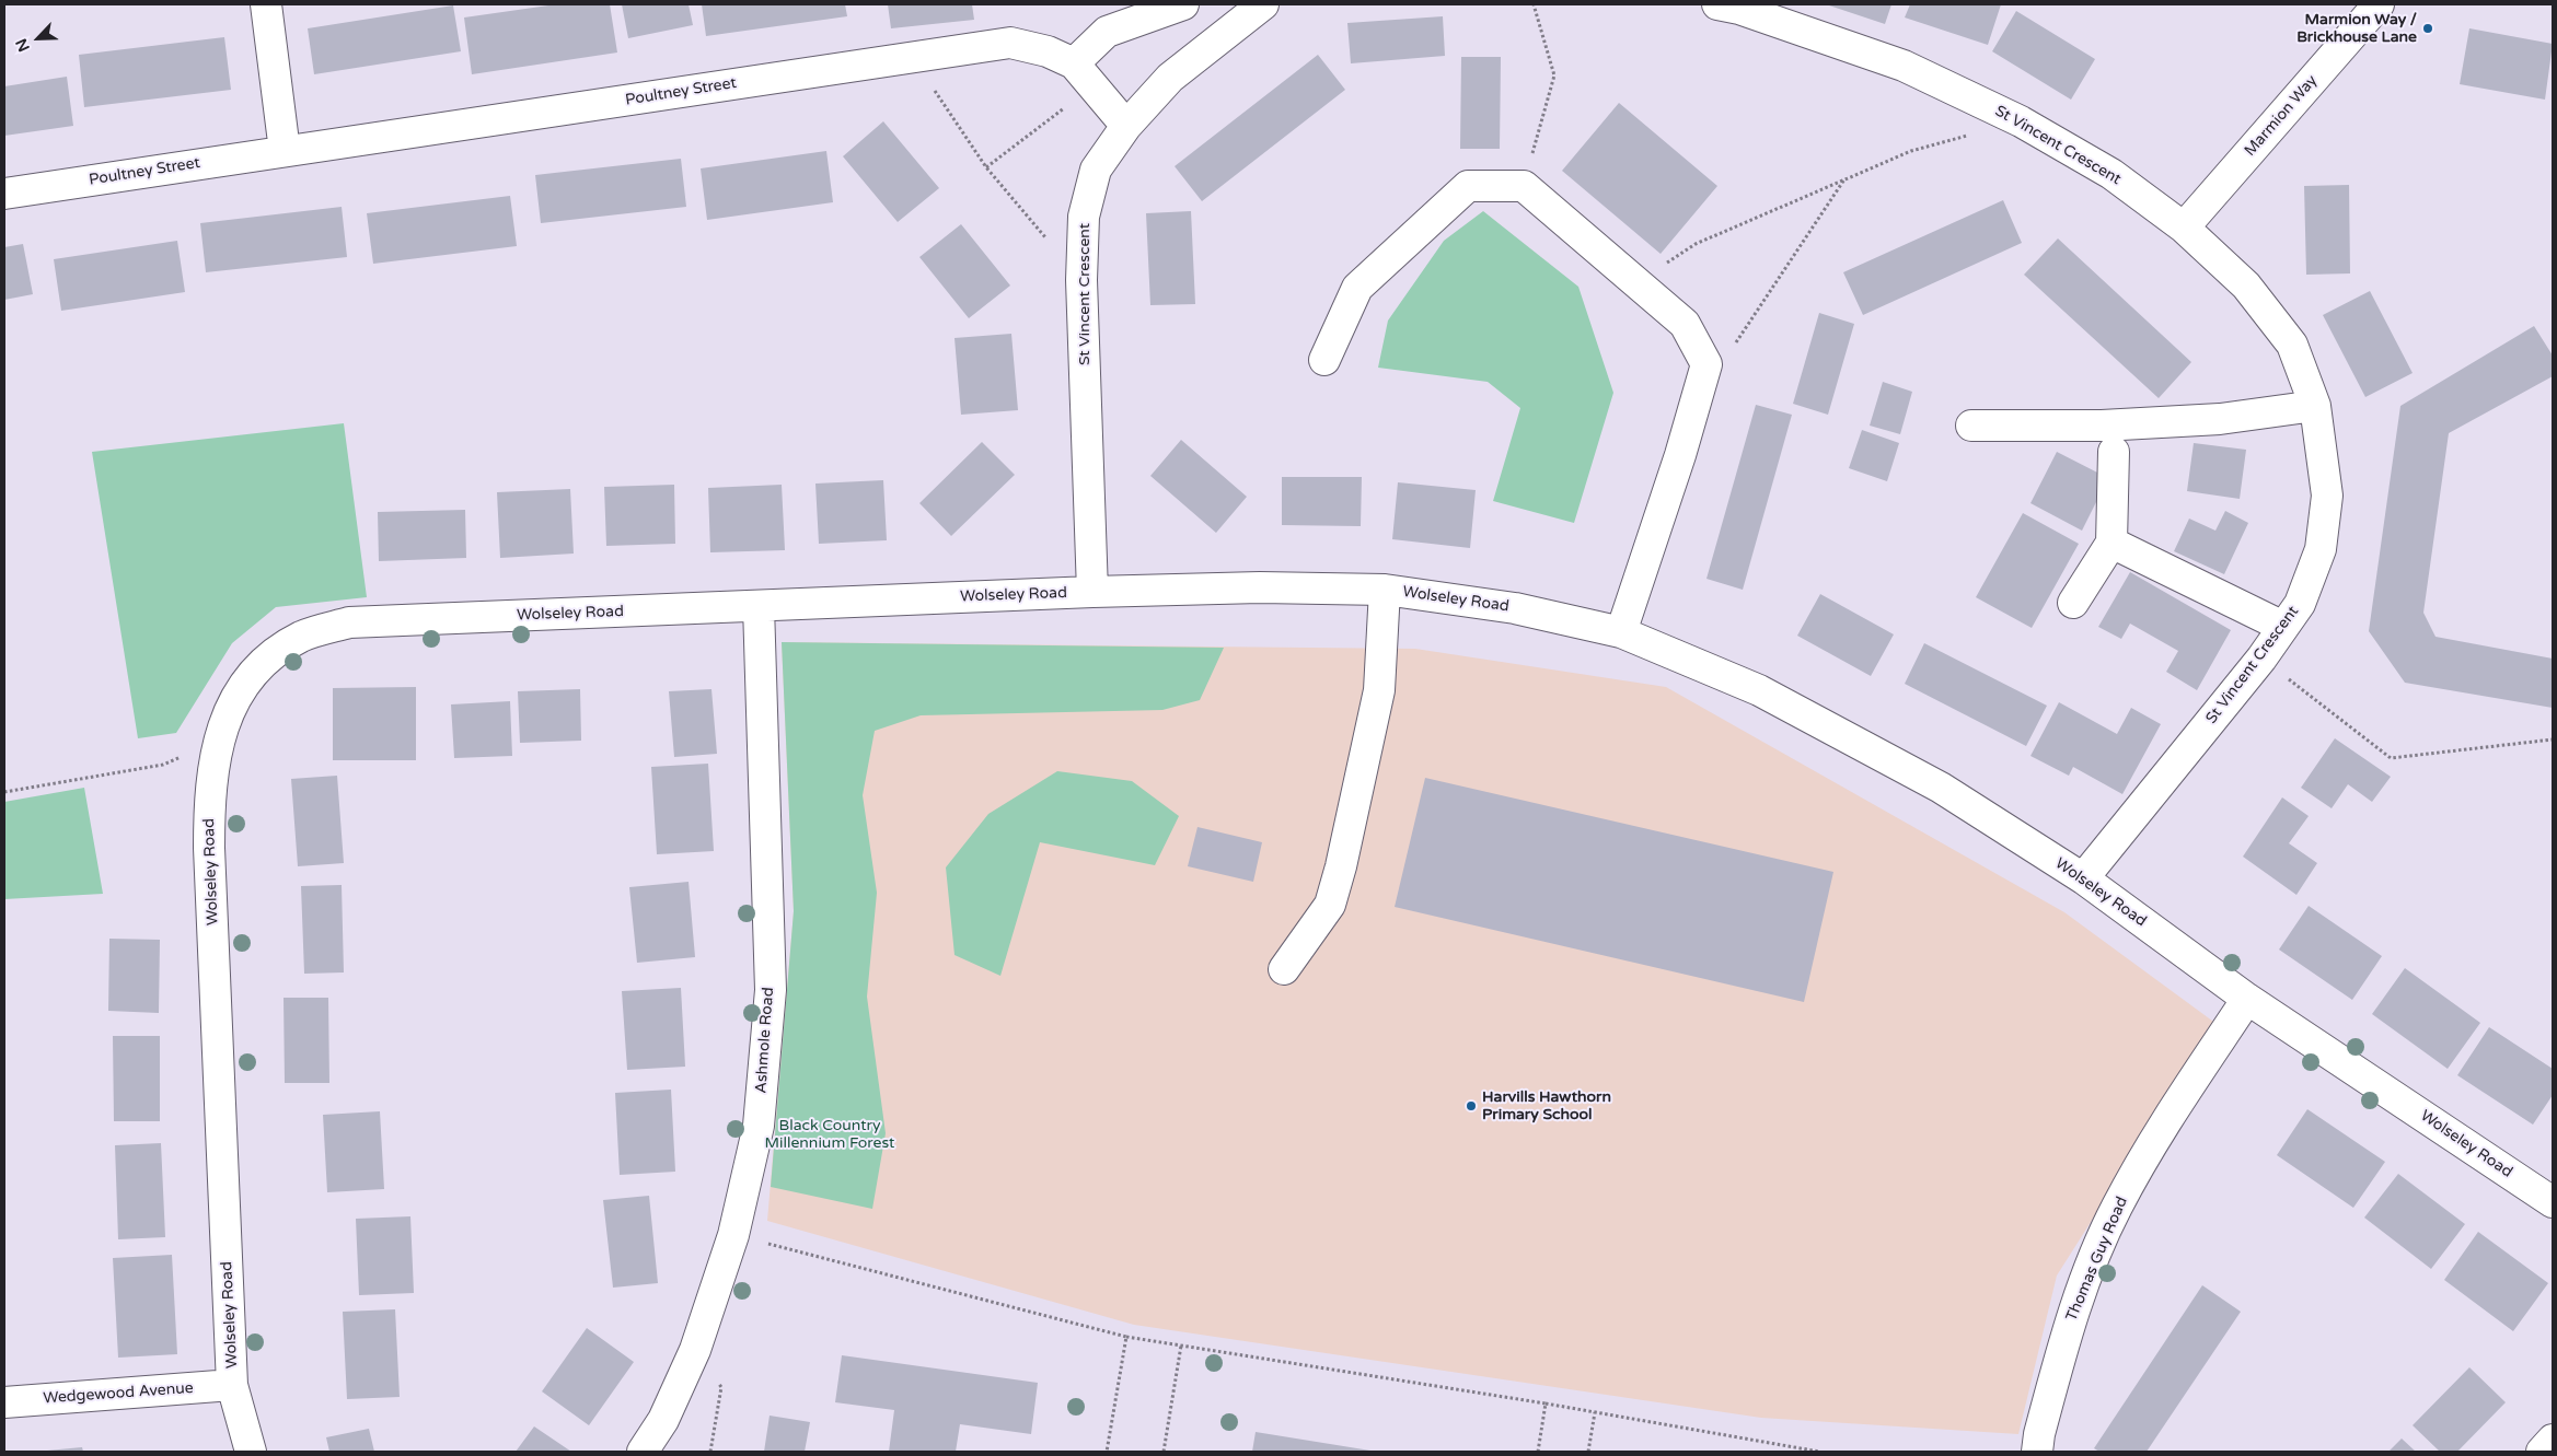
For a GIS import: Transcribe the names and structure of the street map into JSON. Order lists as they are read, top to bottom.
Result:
{
  "streets": {
    "street": [
      "Poultney Street",
      "Marmion Way",
      "St Vincent Crescent",
      "Wolseley Road",
      "Ashmole Road",
      "Thomas Guy Road",
      "Wedgewood Avenue"
    ]
  },
  "crossings": [
    ["Poultney Street", "St Vincent Crescent"],
    ["Marmion Way", "St Vincent Crescent"],
    ["St Vincent Crescent", "Wolseley Road"],
    ["Wolseley Road", "Ashmole Road"],
    ["Wolseley Road", "Thomas Guy Road"],
    ["Wolseley Road", "Wedgewood Avenue"]
  ],
  "parks": ["Black Country Millennium Forest"],
  "places": ["Marmion Way / Brickhouse Lane", "Harvills Hawthorn Primary School"],
  "north": "bottom left"
}
